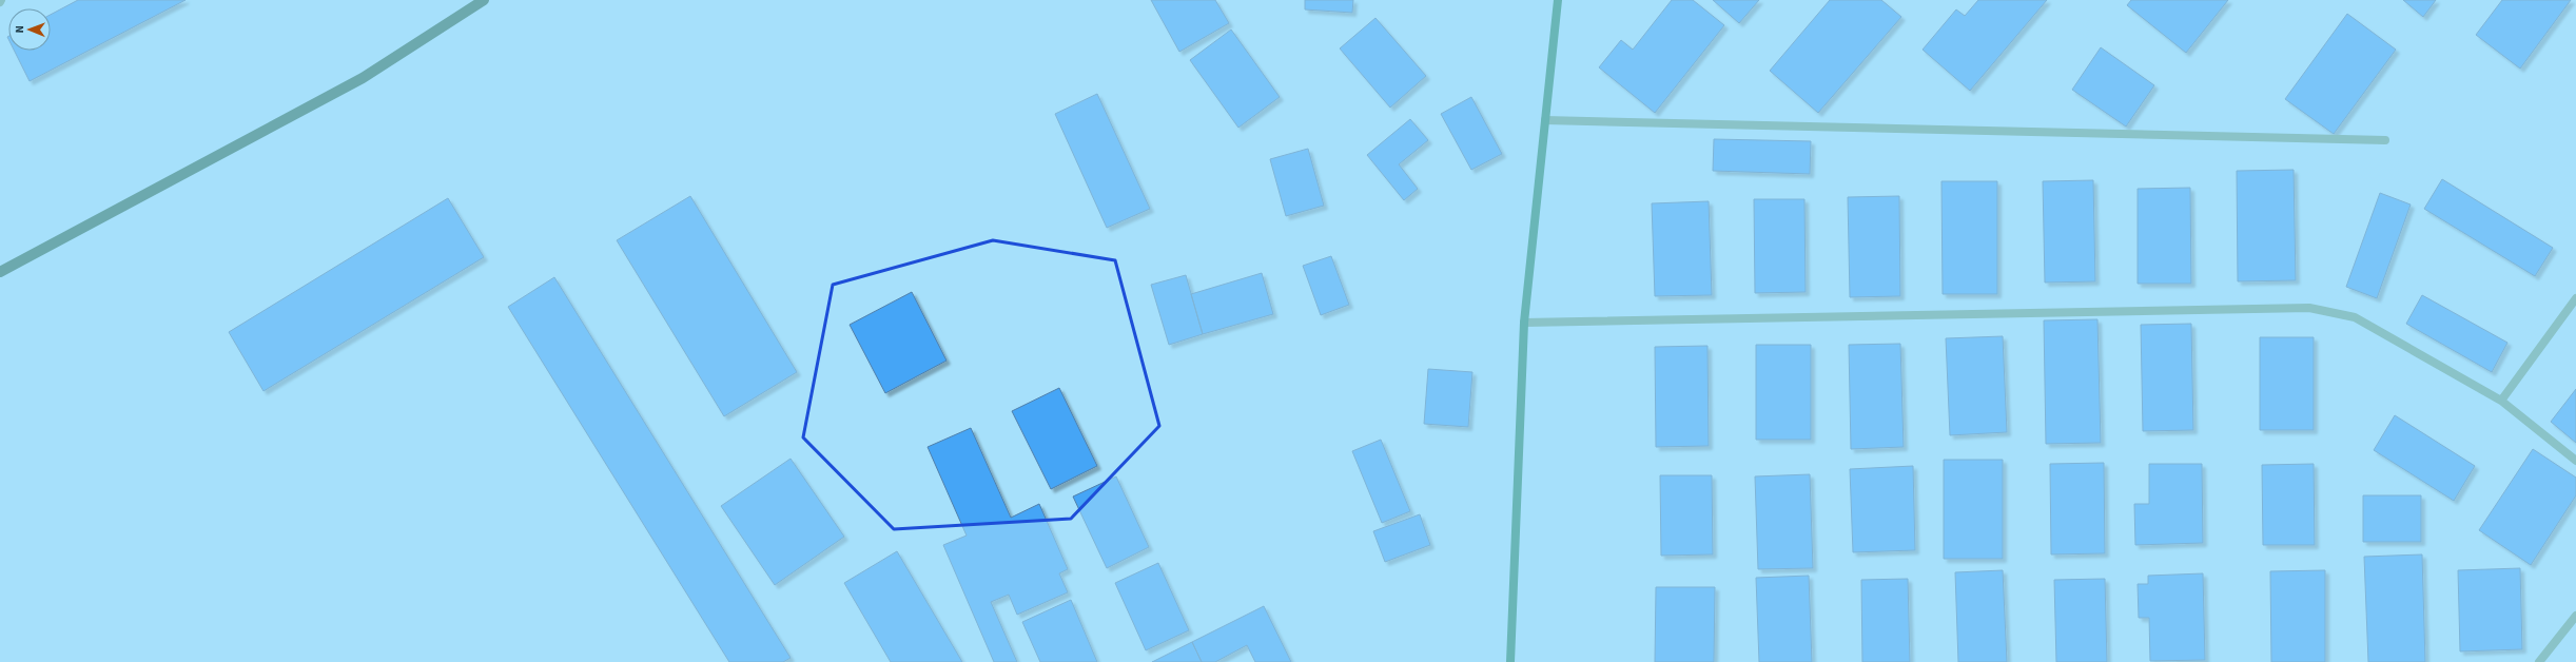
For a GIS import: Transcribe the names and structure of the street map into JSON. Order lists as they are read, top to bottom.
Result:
{
  "north": "left"
}
